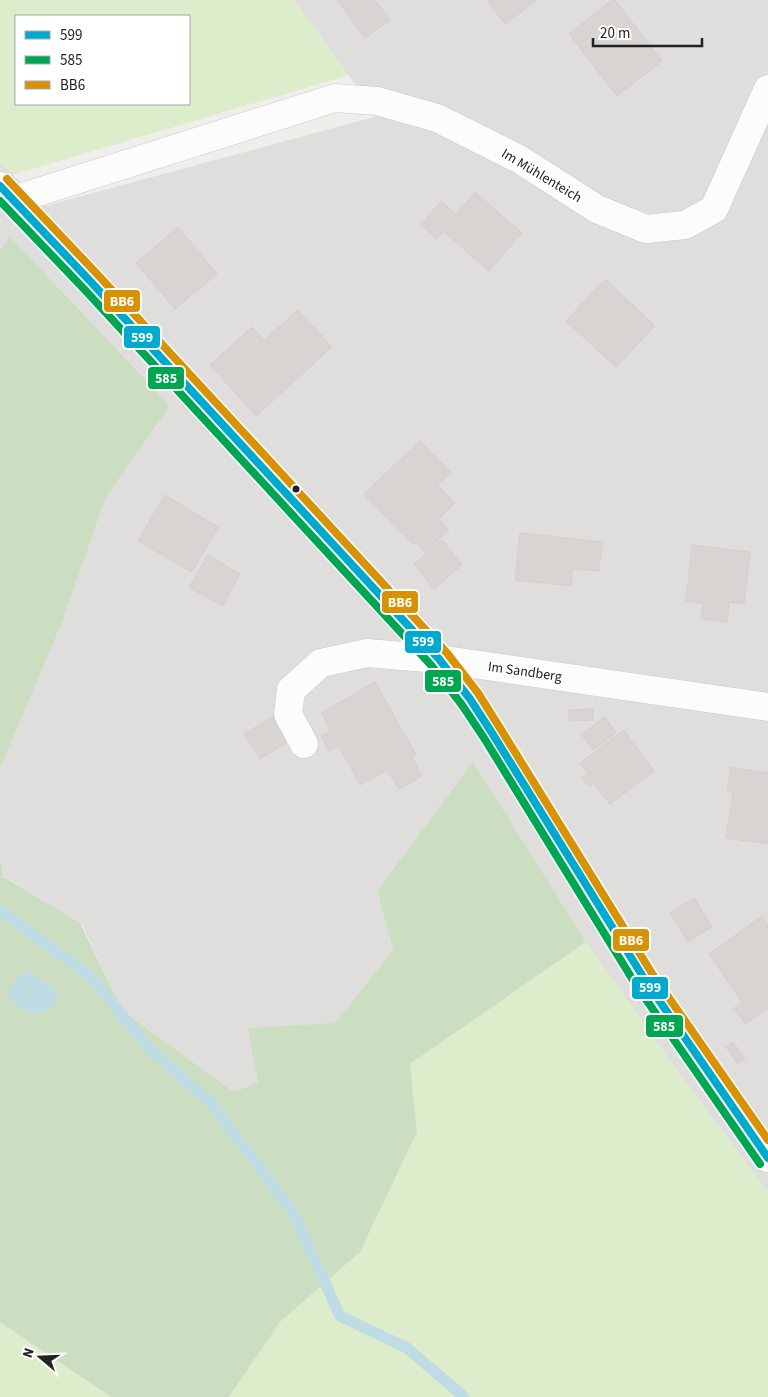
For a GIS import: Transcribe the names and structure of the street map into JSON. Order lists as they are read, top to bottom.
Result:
{
  "streets": {
    "street": ["Im Mühlenteich", "Im Sandberg"]
  },
  "lines": ["transit line BB6", "transit line 599", "transit line 585"],
  "legend": ["599", "585", "BB6"],
  "scale_bar": "20 m",
  "north": "left"
}
